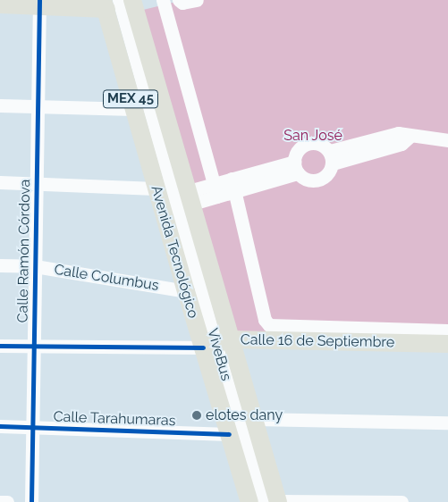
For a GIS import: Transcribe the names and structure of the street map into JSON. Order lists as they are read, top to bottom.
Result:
{
  "streets": {
    "main road": ["MEX 45", "Avenida Tecnológico", "Calle 16 de Septiembre"],
    "street": [
      "Calle Ramón Córdova",
      "Calle Columbus",
      "ViveBus",
      "Calle Tarahumaras"
    ]
  },
  "crossings": [
    ["Calle Ramón Córdova", "Calle Columbus"],
    ["Calle Ramón Córdova", "Calle 16 de Septiembre"],
    ["Calle Ramón Córdova", "Calle Tarahumaras"],
    ["Avenida Tecnológico", "Calle Columbus"],
    ["Avenida Tecnológico", "Calle 16 de Septiembre"],
    ["Avenida Tecnológico", "ViveBus"],
    ["Avenida Tecnológico", "Calle Tarahumaras"],
    ["Calle 16 de Septiembre", "ViveBus"]
  ],
  "parks": ["San José"],
  "places": ["elotes dany"]
}
